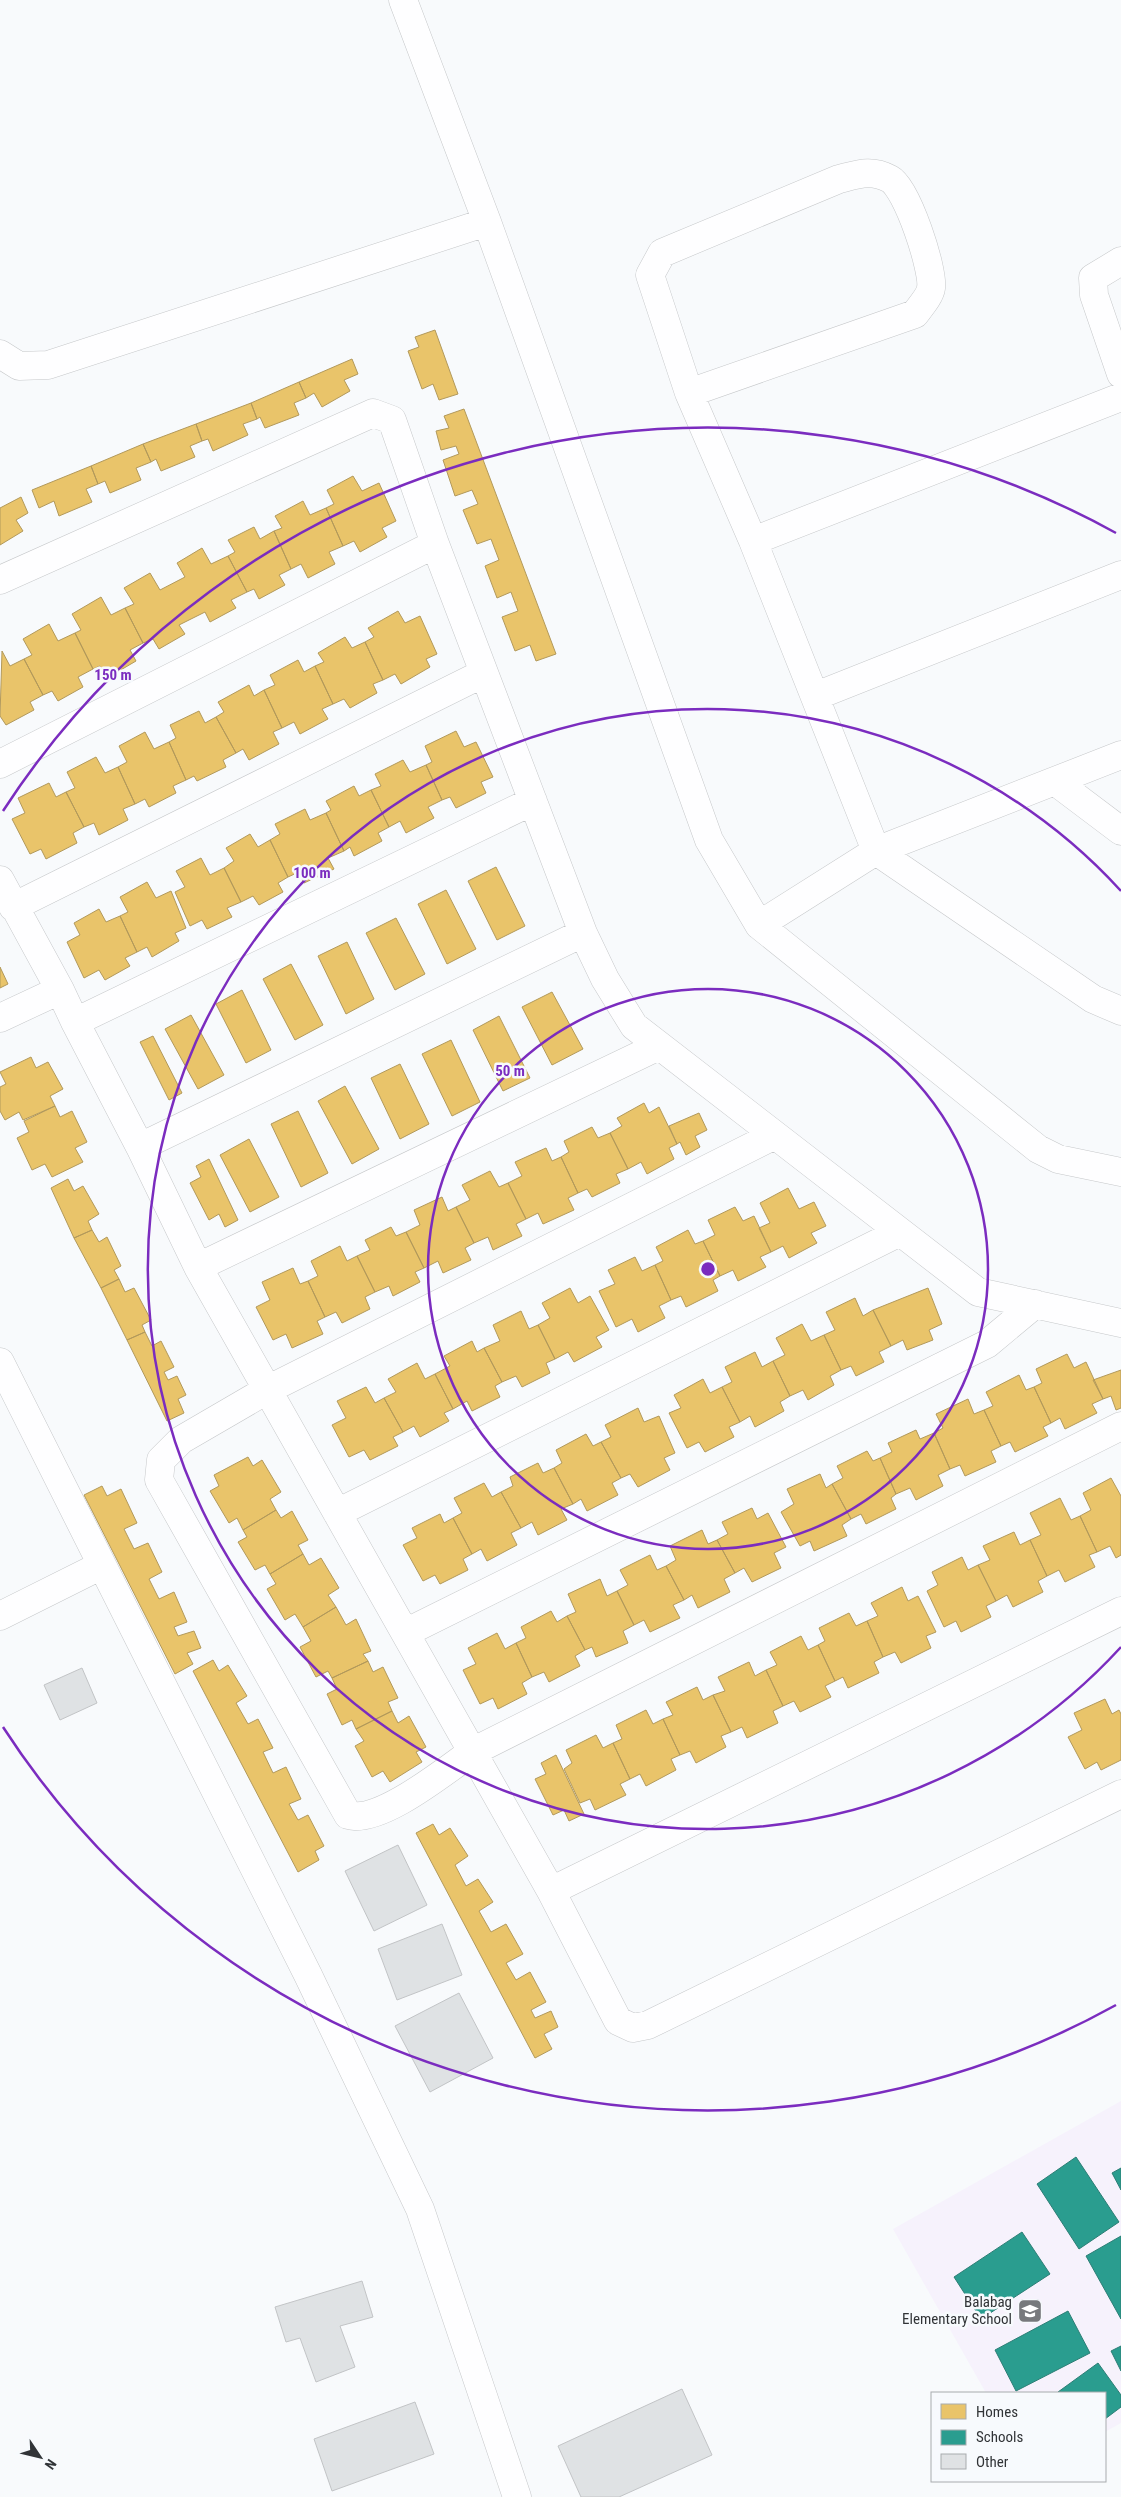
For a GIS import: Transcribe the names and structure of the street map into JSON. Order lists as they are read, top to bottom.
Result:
{
  "places": {
    "school or university": ["Balabag Elementary School"]
  },
  "legend": ["Homes", "Schools", "Other"],
  "north": "bottom right",
  "rings": ["150 m", "100 m", "50 m"]
}
